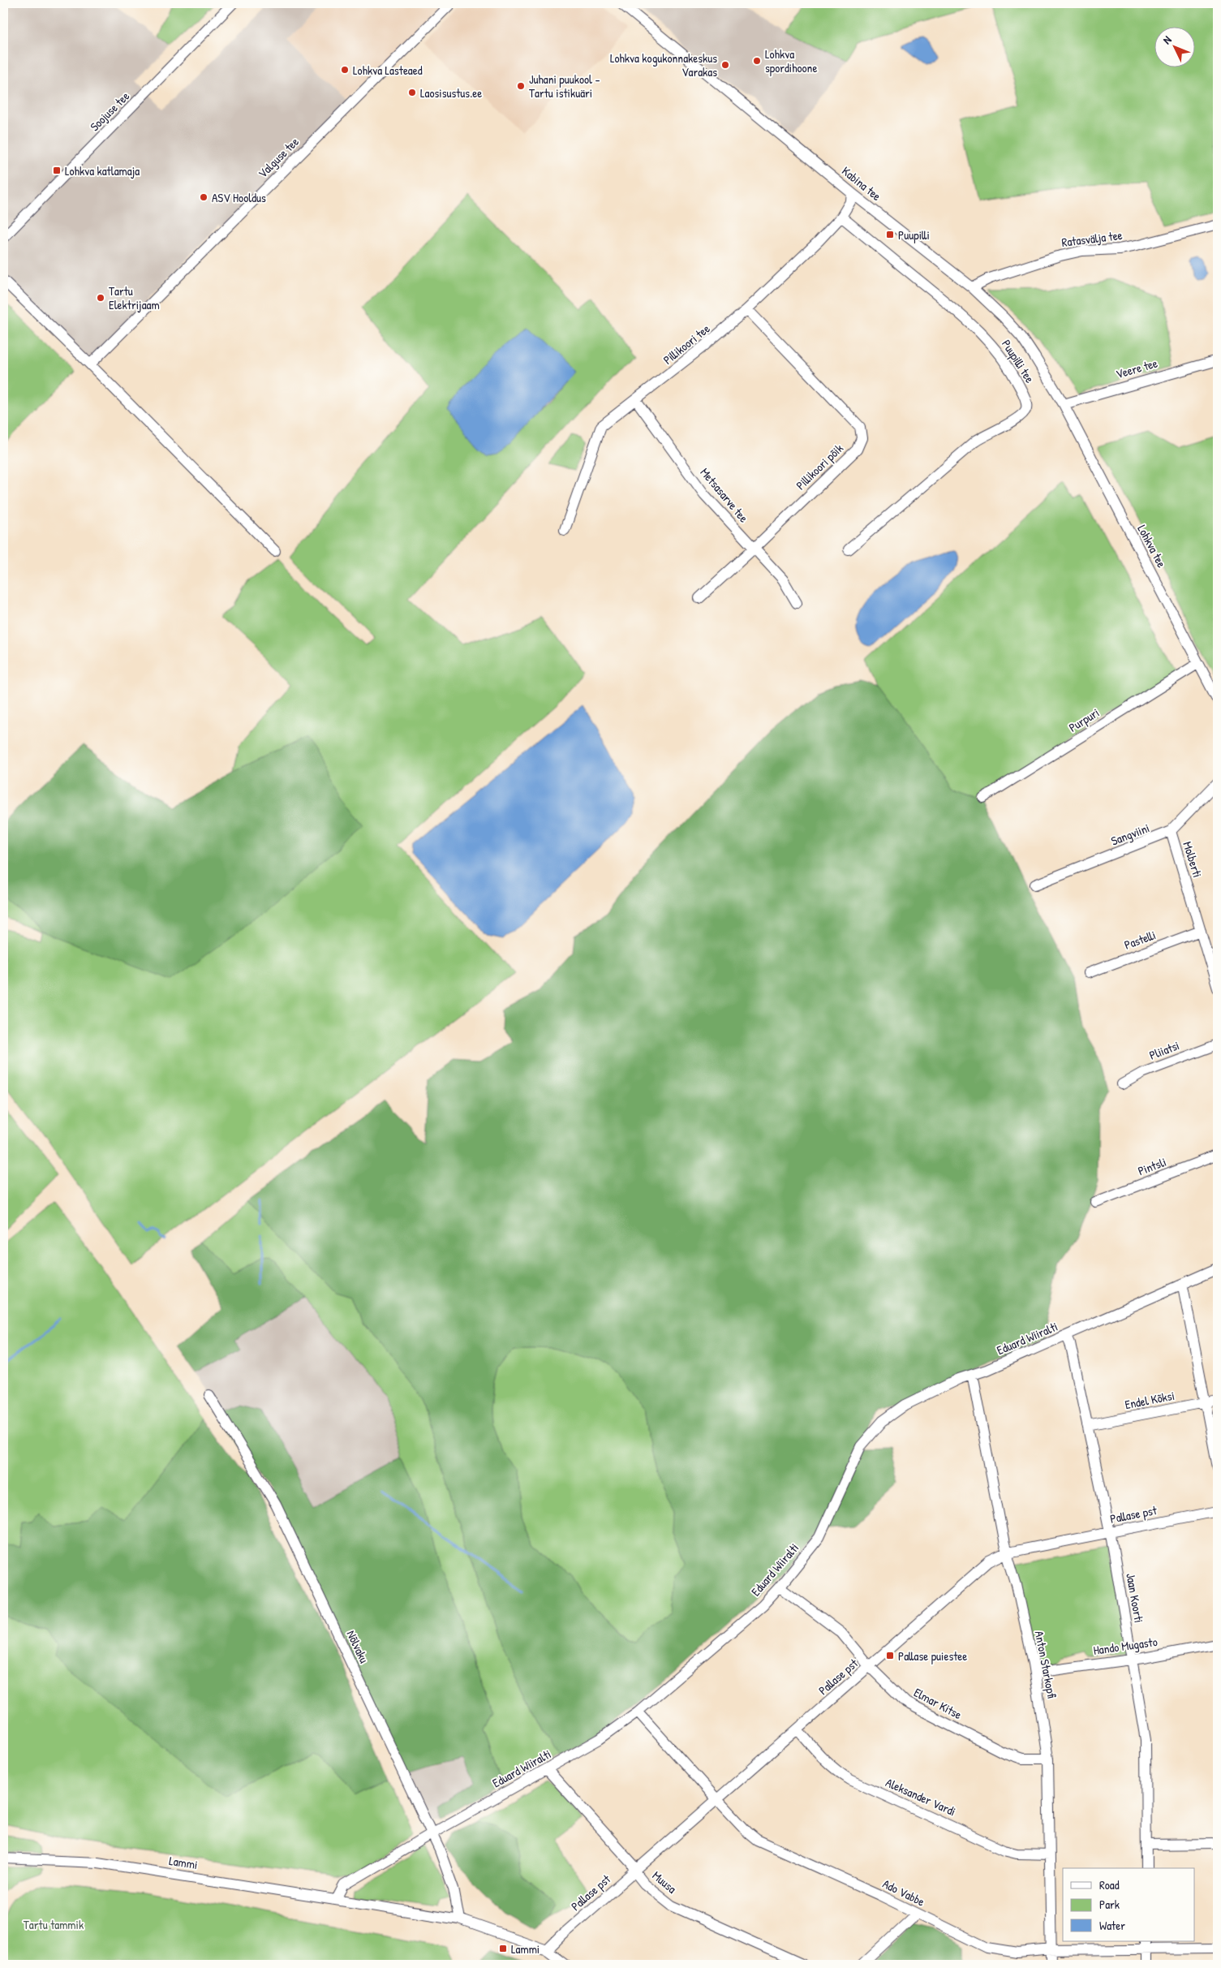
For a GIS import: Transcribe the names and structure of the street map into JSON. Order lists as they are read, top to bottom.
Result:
{
  "streets": {
    "street": [
      "Soojuse tee",
      "Valguse tee",
      "Kabina tee",
      "Ratasvälja tee",
      "Pillikoori tee",
      "Puupilli tee",
      "Veere tee",
      "Pillikoori põik",
      "Metsasarve tee",
      "Lohkva tee",
      "Purpuri",
      "Sangviini",
      "Molberti",
      "Pastelli",
      "Pliiatsi",
      "Pintsli",
      "Eduard Wiiralti",
      "Endel Kõksi",
      "Pallase pst",
      "Jaan Koorti",
      "Hando Mugasto",
      "Nõlvaku",
      "Anton Starkopfi",
      "Elmar Kitse",
      "Aleksander Vardi",
      "Lammi",
      "Muusa",
      "Ado Vabbe"
    ]
  },
  "crossings": [
    ["Kabina tee", "Ratasvälja tee"],
    ["Kabina tee", "Pillikoori tee"],
    ["Kabina tee", "Veere tee"],
    ["Kabina tee", "Lohkva tee"],
    ["Pillikoori tee", "Puupilli tee"],
    ["Pillikoori tee", "Pillikoori põik"],
    ["Pillikoori tee", "Metsasarve tee"],
    ["Veere tee", "Lohkva tee"],
    ["Pillikoori põik", "Metsasarve tee"],
    ["Lohkva tee", "Purpuri"],
    ["Sangviini", "Molberti"],
    ["Molberti", "Pastelli"],
    ["Eduard Wiiralti", "Jaan Koorti"],
    ["Eduard Wiiralti", "Nõlvaku"],
    ["Eduard Wiiralti", "Anton Starkopfi"],
    ["Eduard Wiiralti", "Elmar Kitse"],
    ["Eduard Wiiralti", "Lammi"],
    ["Eduard Wiiralti", "Muusa"],
    ["Eduard Wiiralti", "Ado Vabbe"],
    ["Endel Kõksi", "Jaan Koorti"],
    ["Pallase pst", "Jaan Koorti"],
    ["Pallase pst", "Anton Starkopfi"],
    ["Pallase pst", "Elmar Kitse"],
    ["Pallase pst", "Aleksander Vardi"],
    ["Pallase pst", "Lammi"],
    ["Pallase pst", "Muusa"],
    ["Pallase pst", "Ado Vabbe"],
    ["Jaan Koorti", "Hando Mugasto"],
    ["Hando Mugasto", "Anton Starkopfi"],
    ["Nõlvaku", "Lammi"],
    ["Anton Starkopfi", "Elmar Kitse"],
    ["Anton Starkopfi", "Aleksander Vardi"],
    ["Anton Starkopfi", "Ado Vabbe"]
  ],
  "parks": ["Tartu tammik"],
  "places": {
    "other": [
      "Lohkva spordihoone",
      "Lohkva kogukonnakeskus Varakas",
      "Lohkva Lasteaed",
      "Juhani puukool - Tartu istikuäri",
      "Laosisustus.ee",
      "ASV Hooldus",
      "Tartu Elektrijaam"
    ],
    "transit": [
      "Lohkva katlamaja",
      "Puupilli",
      "Pallase puiestee",
      "Lammi"
    ]
  },
  "legend": ["Road", "Park", "Water"],
  "north": "top left"
}
